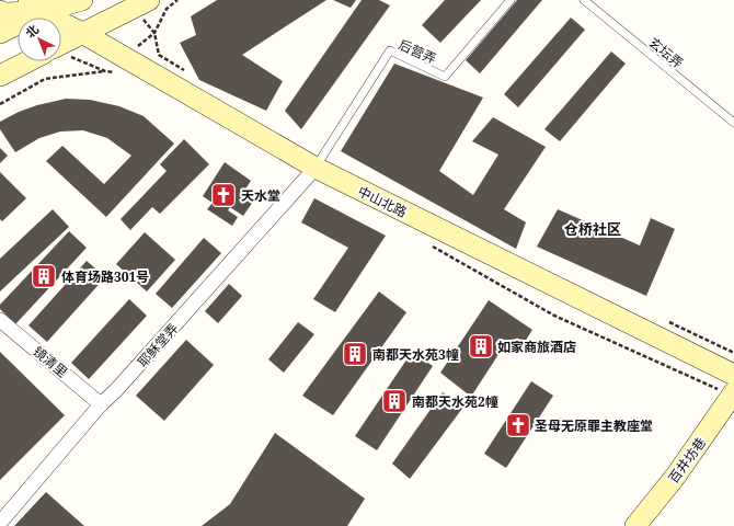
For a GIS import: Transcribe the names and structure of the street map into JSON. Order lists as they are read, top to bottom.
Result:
{
  "streets": {
    "main road": ["中山北路", "百井坊巷"],
    "street": ["耶稣堂弄", "镜清里"],
    "lane": ["后营弄", "玄坛弄"]
  },
  "crossings": [
    ["后营弄", "中山北路"],
    ["后营弄", "耶稣堂弄"],
    ["中山北路", "耶稣堂弄"],
    ["耶稣堂弄", "镜清里"]
  ],
  "districts": ["仓桥社区"],
  "places": {
    "church": ["天水堂", "圣母无原罪主教座堂"],
    "building": [
      "体育场路301号",
      "如家商旅酒店",
      "南都天水苑3幢",
      "南都天水苑2幢"
    ]
  },
  "north": "top left"
}
